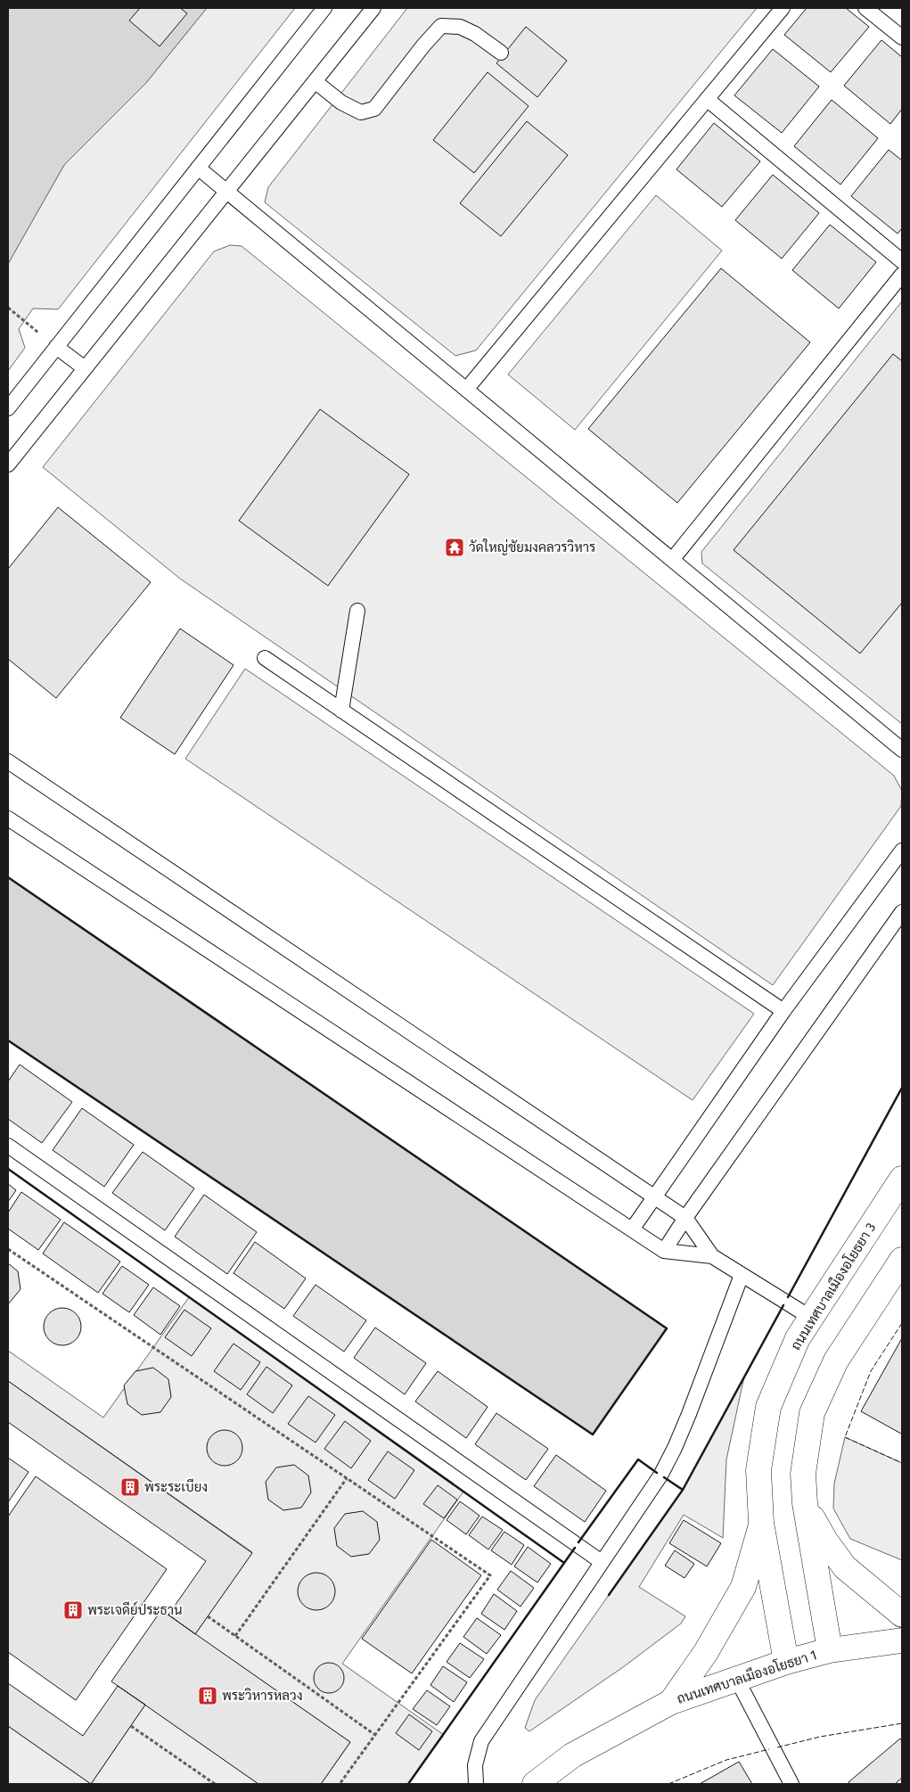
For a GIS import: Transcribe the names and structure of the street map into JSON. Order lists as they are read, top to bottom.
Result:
{
  "streets": {
    "street": ["ถนนเทศบาลเมืองอโยธยา 3", "ถนนเทศบาลเมืองอโยธยา 1"]
  },
  "crossings": [
    ["ถนนเทศบาลเมืองอโยธยา 3", "ถนนเทศบาลเมืองอโยธยา 1"]
  ],
  "places": {
    "temple": ["วัดใหญ่ชัยมงคลวรวิหาร"],
    "building": ["พระระเบียง", "พระเจดีย์ประธาน", "พระวิหารหลวง"]
  }
}
